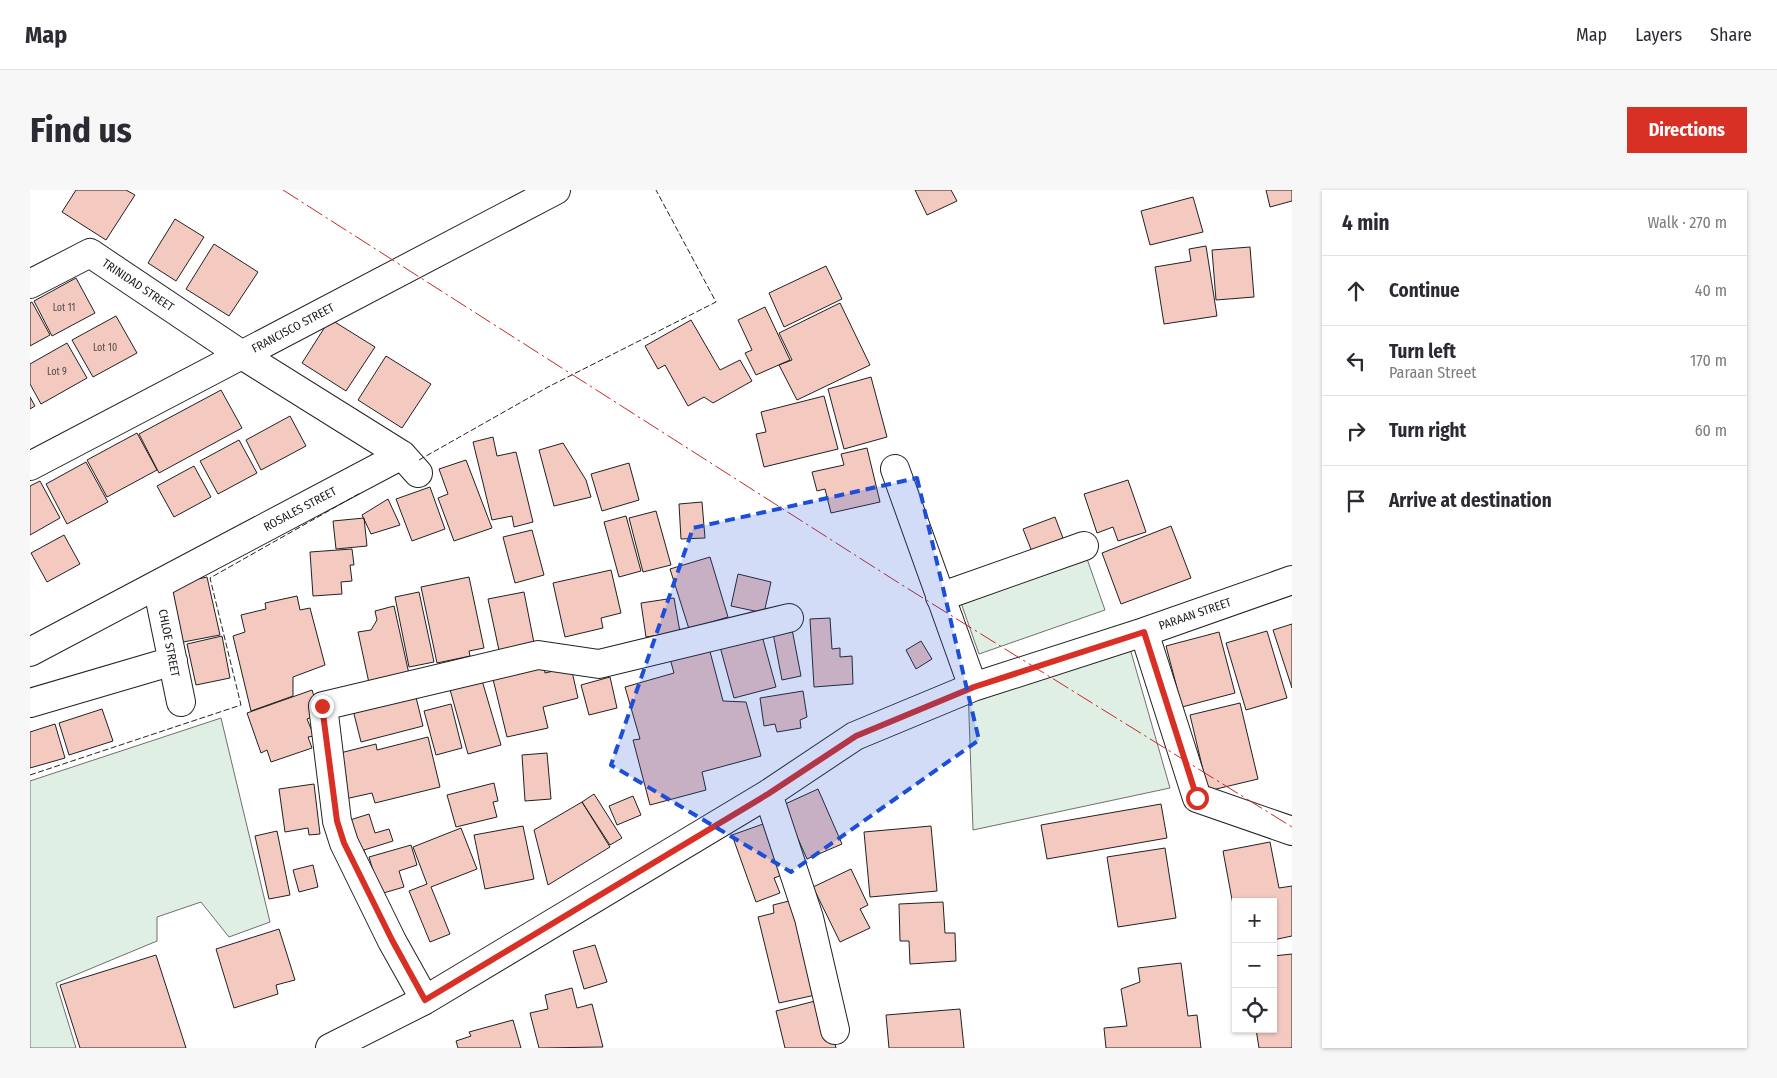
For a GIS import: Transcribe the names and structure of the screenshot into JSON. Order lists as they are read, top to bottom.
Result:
{
  "streets": {
    "street": [
      "TRINIDAD STREET",
      "FRANCISCO STREET",
      "ROSALES STREET",
      "PARAAN STREET",
      "CHLOE STREET"
    ]
  },
  "crossings": [
    ["TRINIDAD STREET", "FRANCISCO STREET"],
    ["TRINIDAD STREET", "ROSALES STREET"],
    ["FRANCISCO STREET", "ROSALES STREET"],
    ["ROSALES STREET", "CHLOE STREET"]
  ],
  "house_numbers": ["Lot 11", "Lot 10", "Lot 9"],
  "page": {
    "header": "Map",
    "nav": ["Map", "Layers", "Share"],
    "buttons": "Directions",
    "title": "Find us",
    "heading": ["4 min", "Walk · 270 m"],
    "list": [
      ["Continue", "40 m"],
      ["Turn left", "Paraan Street", "170 m"],
      ["Turn right", "60 m"],
      "Arrive at destination"
    ],
    "map_buttons": ["+", "−"]
  }
}
